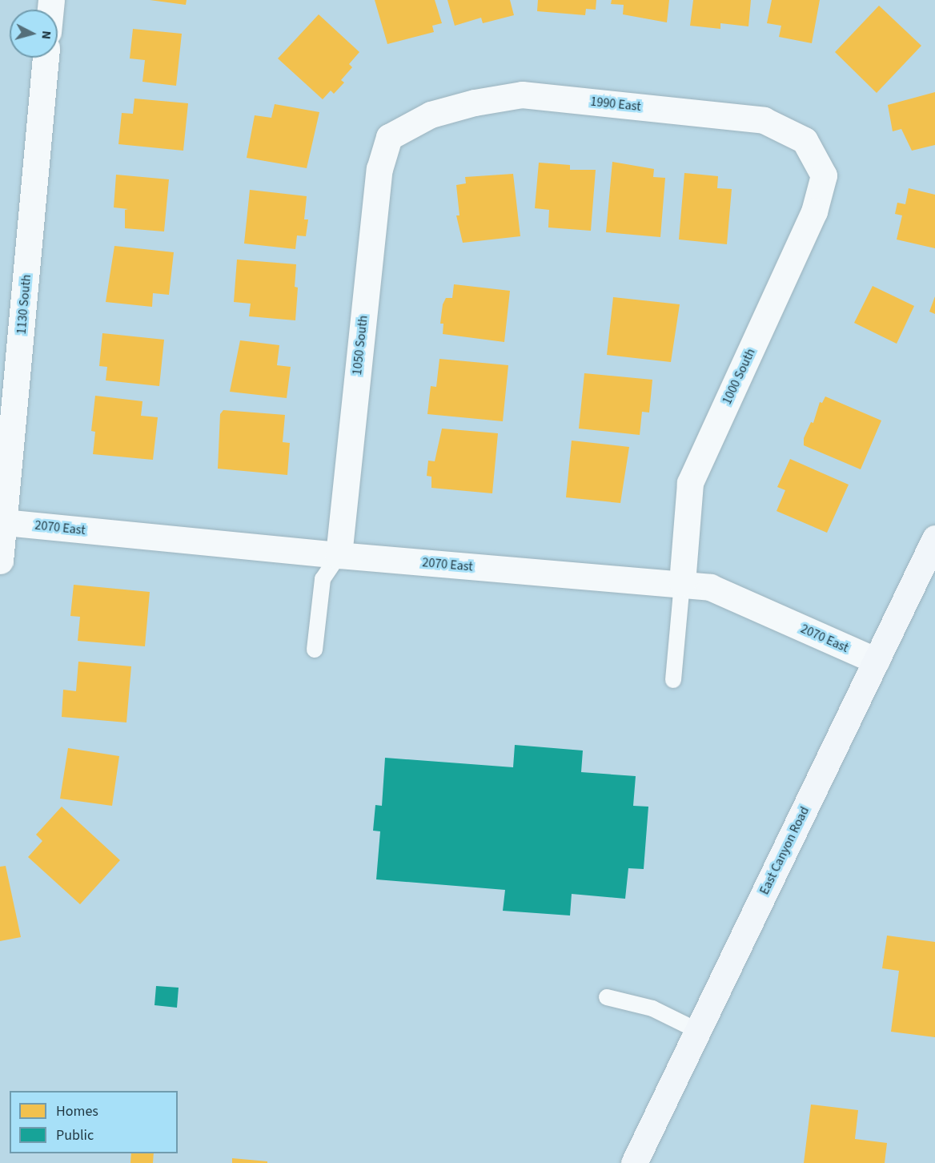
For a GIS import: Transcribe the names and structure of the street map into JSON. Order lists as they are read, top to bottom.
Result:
{
  "streets": {
    "main road": ["East Canyon Road"],
    "street": [
      "1990 East",
      "1130 South",
      "1050 South",
      "1000 South",
      "2070 East"
    ]
  },
  "crossings": [
    ["1990 East", "1050 South"],
    ["1990 East", "1000 South"],
    ["1130 South", "2070 East"],
    ["1050 South", "2070 East"],
    ["1000 South", "2070 East"],
    ["2070 East", "East Canyon Road"]
  ],
  "legend": ["Homes", "Public"],
  "north": "right"
}
